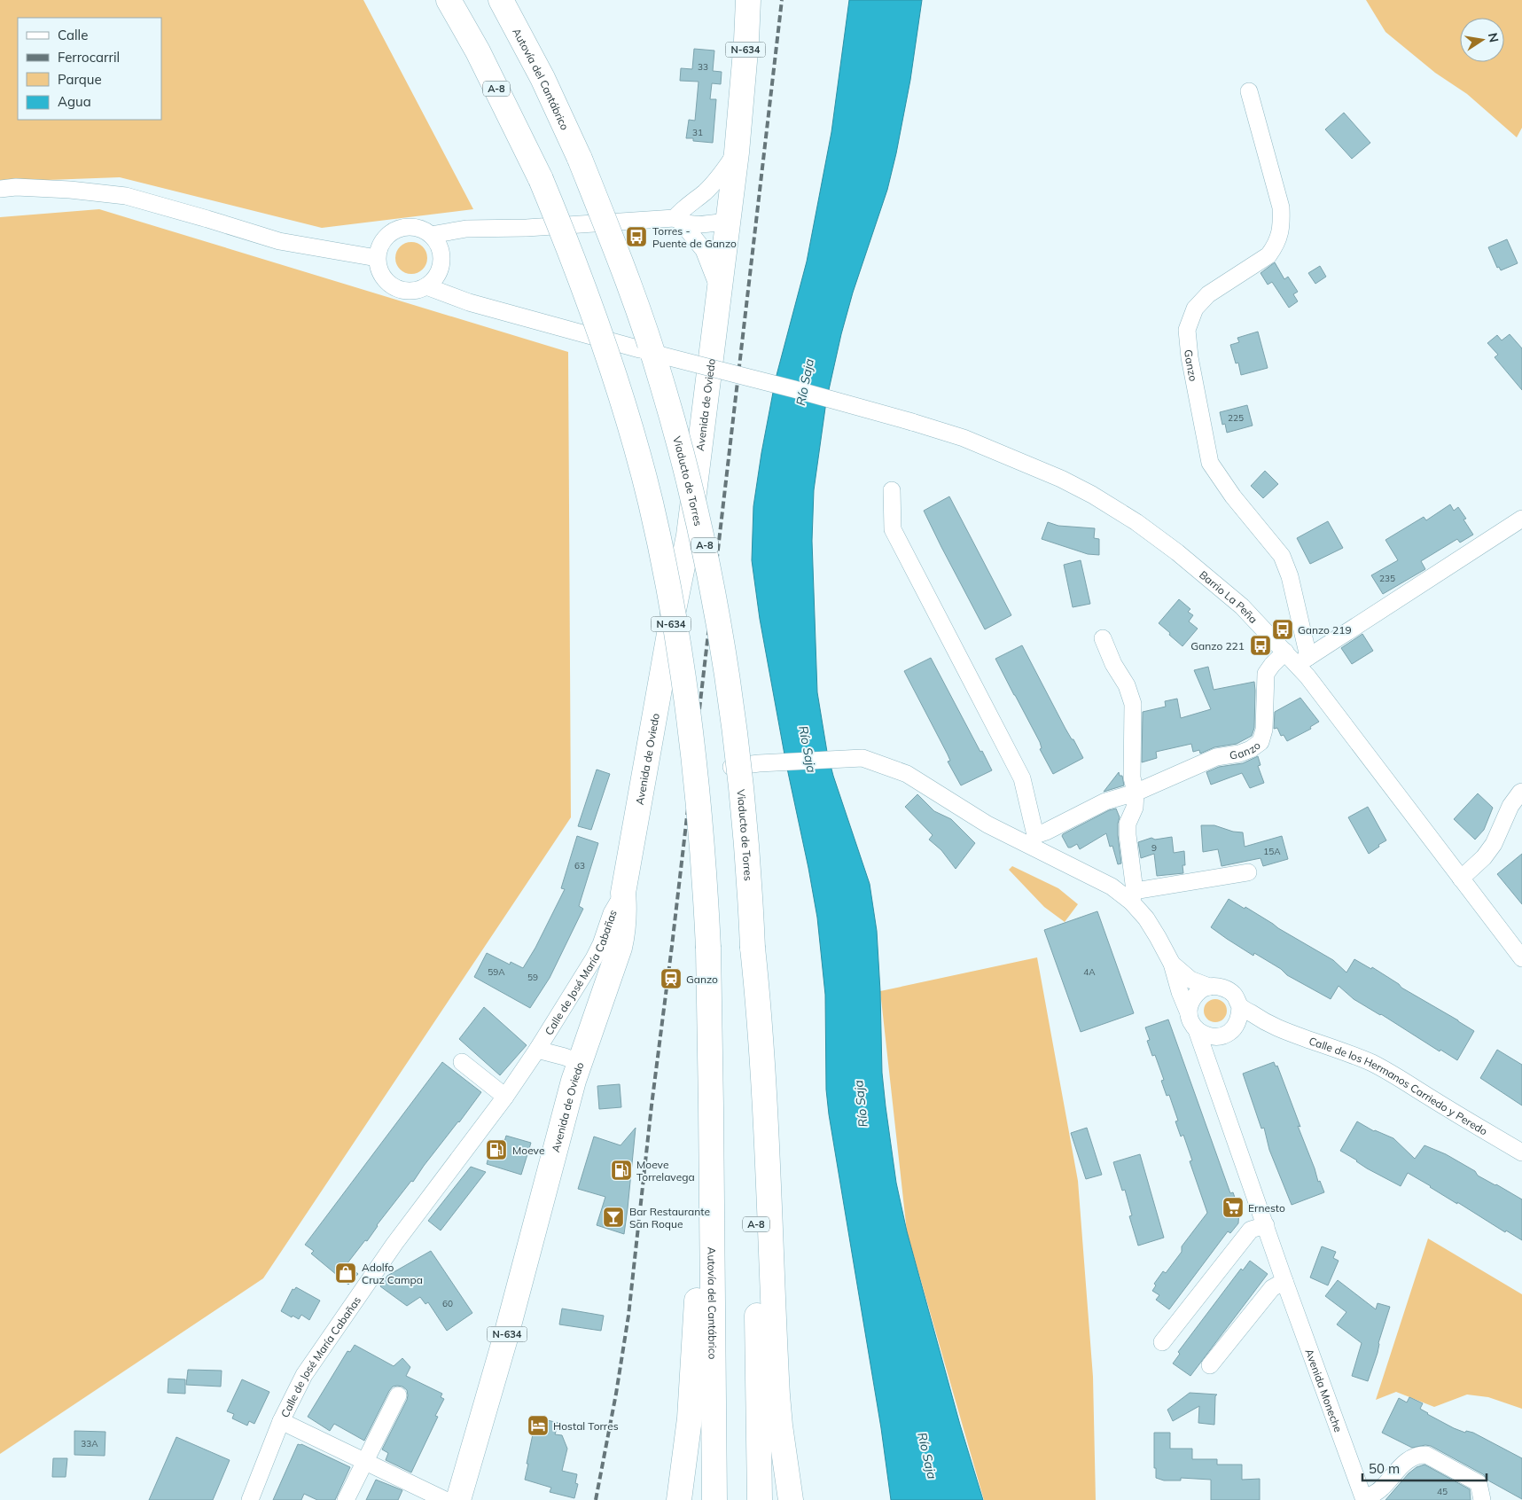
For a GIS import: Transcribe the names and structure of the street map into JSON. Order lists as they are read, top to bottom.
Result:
{
  "streets": {
    "highway": [
      "N-634",
      "Autovía del Cantábrico",
      "A-8",
      "Avenida de Oviedo",
      "Viaducto de Torres"
    ],
    "street": [
      "Ganzo",
      "Barrio La Peña",
      "Calle de José María Cabañas",
      "Calle de los Hermanos Carriedo y Peredo",
      "Avenida Moneche"
    ]
  },
  "crossings": [
    ["Autovía del Cantábrico", "A-8"],
    ["Autovía del Cantábrico", "Viaducto de Torres"],
    ["A-8", "Viaducto de Torres"],
    ["Ganzo", "Barrio La Peña"],
    ["Avenida de Oviedo", "Calle de José María Cabañas"],
    ["Calle de los Hermanos Carriedo y Peredo", "Avenida Moneche"]
  ],
  "water": ["Río Saja"],
  "places": {
    "bus stop": ["Torres - Puente de Ganzo", "Ganzo 219", "Ganzo 221"],
    "station": ["Ganzo"],
    "fuel station": ["Moeve", "Moeve Torrelavega"],
    "supermarket": ["Ernesto"],
    "bar": ["Bar Restaurante San Roque"],
    "shop": ["Adolfo Cruz Campa"],
    "hotel": ["Hostal Torres"]
  },
  "house_numbers": [
    "33",
    "31",
    "225",
    "235",
    "9",
    "15A",
    "63",
    "59A",
    "4A",
    "59",
    "60",
    "33A",
    "45"
  ],
  "legend": [
    "Calle",
    "Ferrocarril",
    "Parque",
    "Agua"
  ],
  "scale_bar": "50 m",
  "north": "right"
}
